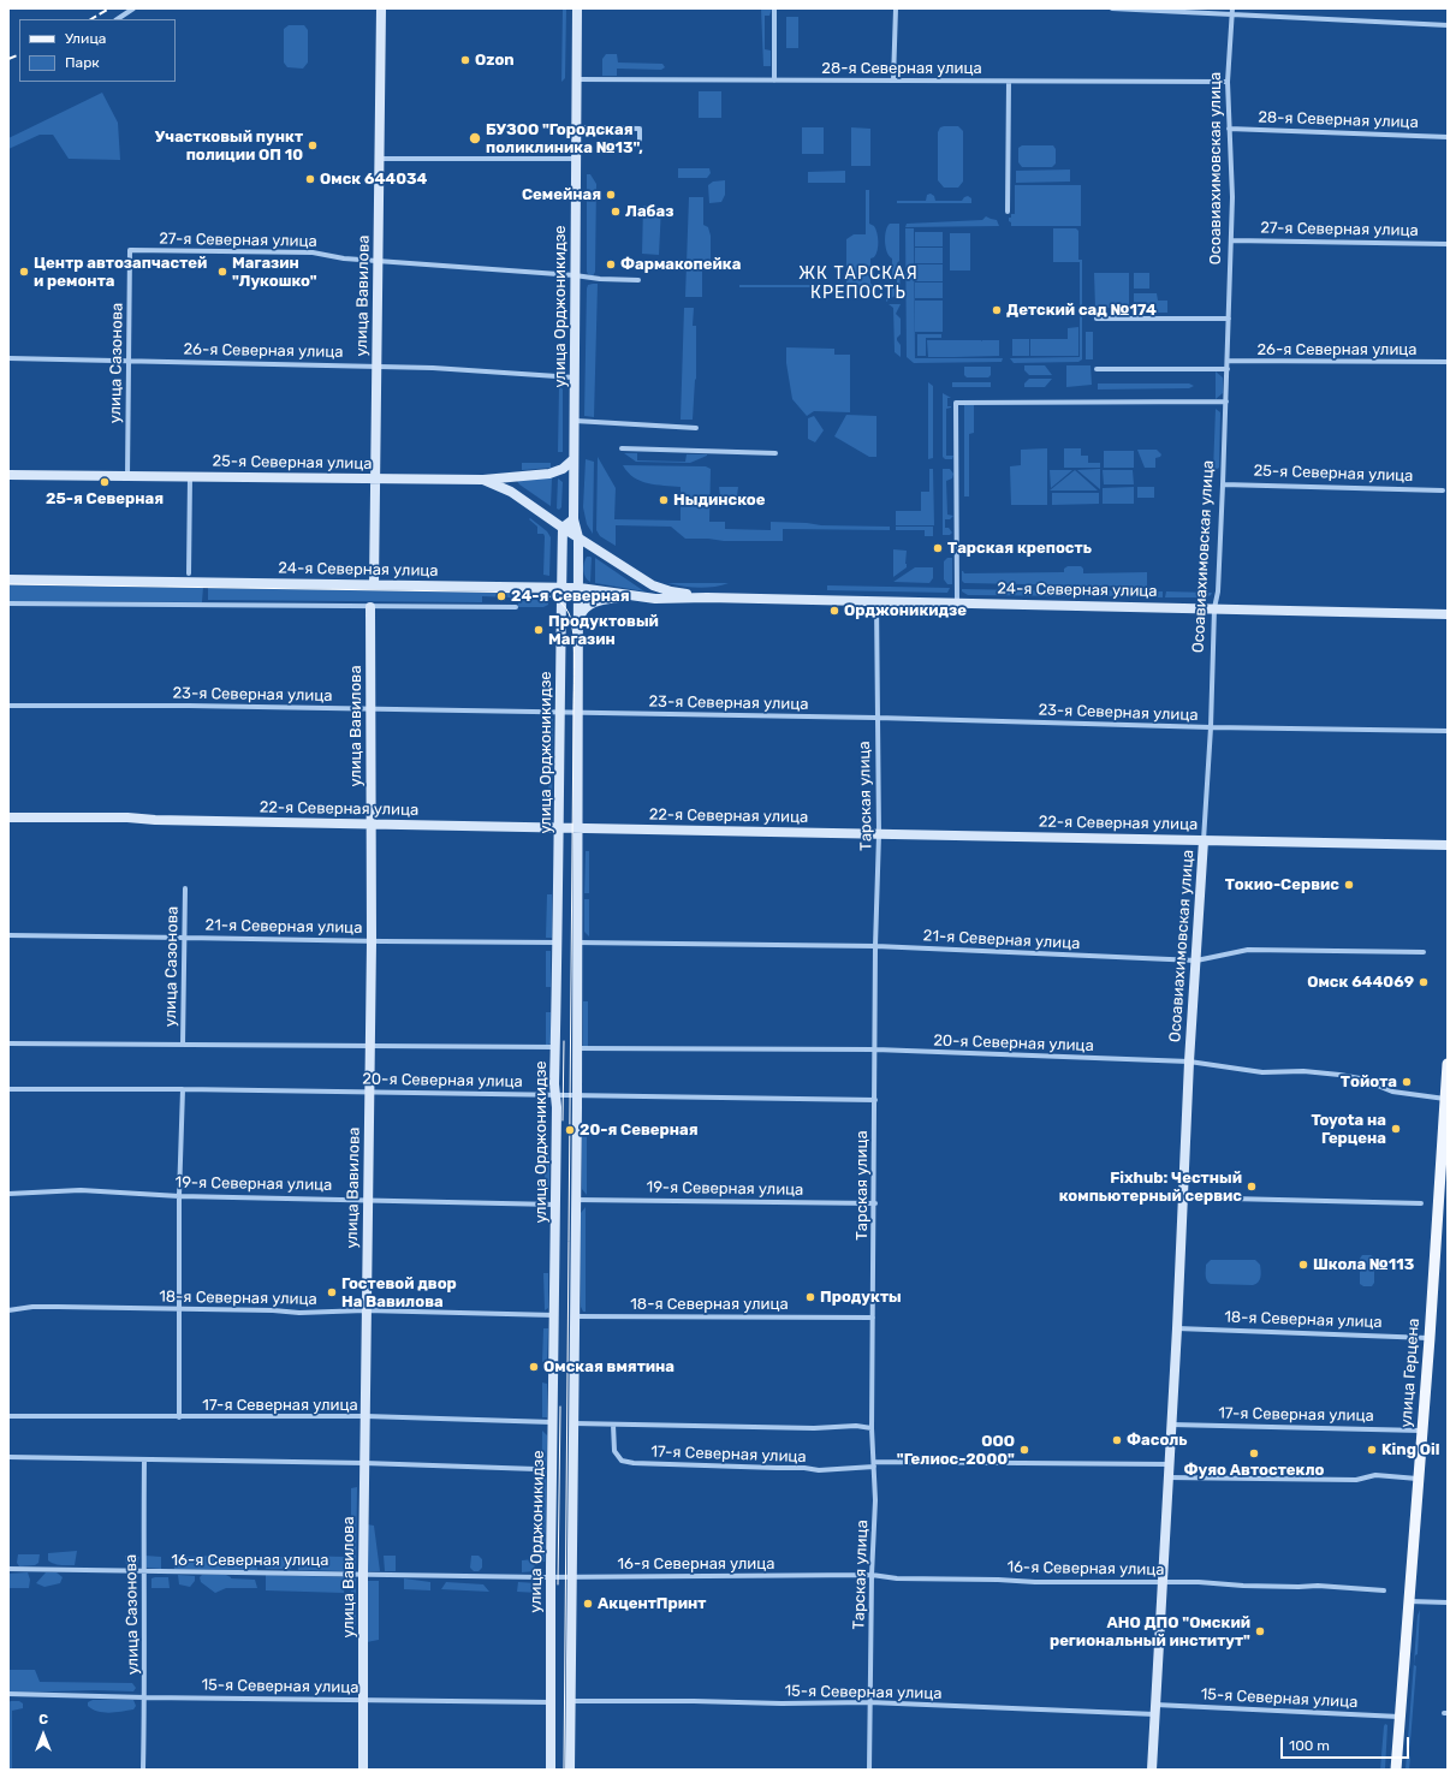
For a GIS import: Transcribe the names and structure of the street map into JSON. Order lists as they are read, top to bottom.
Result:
{
  "streets": {
    "main road": [
      "Осоавиахимовская улица",
      "улица Вавилова",
      "улица Орджоникидзе",
      "25-я Северная улица",
      "24-я Северная улица",
      "22-я Северная улица",
      "улица Герцена"
    ],
    "street": [
      "28-я Северная улица",
      "27-я Северная улица",
      "26-я Северная улица",
      "улица Сазонова",
      "23-я Северная улица",
      "Тарская улица",
      "21-я Северная улица",
      "20-я Северная улица",
      "19-я Северная улица",
      "18-я Северная улица",
      "17-я Северная улица",
      "16-я Северная улица",
      "15-я Северная улица"
    ]
  },
  "crossings": [
    ["28-я Северная улица", "Осоавиахимовская улица"],
    ["28-я Северная улица", "улица Орджоникидзе"],
    ["Осоавиахимовская улица", "27-я Северная улица"],
    ["Осоавиахимовская улица", "26-я Северная улица"],
    ["Осоавиахимовская улица", "25-я Северная улица"],
    ["Осоавиахимовская улица", "24-я Северная улица"],
    ["Осоавиахимовская улица", "23-я Северная улица"],
    ["Осоавиахимовская улица", "22-я Северная улица"],
    ["Осоавиахимовская улица", "21-я Северная улица"],
    ["Осоавиахимовская улица", "20-я Северная улица"],
    ["Осоавиахимовская улица", "18-я Северная улица"],
    ["Осоавиахимовская улица", "17-я Северная улица"],
    ["Осоавиахимовская улица", "16-я Северная улица"],
    ["Осоавиахимовская улица", "15-я Северная улица"],
    ["27-я Северная улица", "улица Вавилова"],
    ["27-я Северная улица", "улица Орджоникидзе"],
    ["27-я Северная улица", "улица Сазонова"],
    ["улица Вавилова", "26-я Северная улица"],
    ["улица Вавилова", "25-я Северная улица"],
    ["улица Вавилова", "24-я Северная улица"],
    ["улица Вавилова", "23-я Северная улица"],
    ["улица Вавилова", "22-я Северная улица"],
    ["улица Вавилова", "21-я Северная улица"],
    ["улица Вавилова", "20-я Северная улица"],
    ["улица Вавилова", "19-я Северная улица"],
    ["улица Вавилова", "18-я Северная улица"],
    ["улица Вавилова", "17-я Северная улица"],
    ["улица Вавилова", "16-я Северная улица"],
    ["улица Вавилова", "15-я Северная улица"],
    ["улица Орджоникидзе", "26-я Северная улица"],
    ["улица Орджоникидзе", "25-я Северная улица"],
    ["улица Орджоникидзе", "24-я Северная улица"],
    ["улица Орджоникидзе", "23-я Северная улица"],
    ["улица Орджоникидзе", "22-я Северная улица"],
    ["улица Орджоникидзе", "21-я Северная улица"],
    ["улица Орджоникидзе", "20-я Северная улица"],
    ["улица Орджоникидзе", "19-я Северная улица"],
    ["улица Орджоникидзе", "18-я Северная улица"],
    ["улица Орджоникидзе", "17-я Северная улица"],
    ["улица Орджоникидзе", "16-я Северная улица"],
    ["улица Орджоникидзе", "15-я Северная улица"],
    ["26-я Северная улица", "улица Сазонова"],
    ["улица Сазонова", "25-я Северная улица"],
    ["улица Сазонова", "21-я Северная улица"],
    ["улица Сазонова", "16-я Северная улица"],
    ["улица Сазонова", "15-я Северная улица"],
    ["25-я Северная улица", "24-я Северная улица"],
    ["24-я Северная улица", "Тарская улица"],
    ["23-я Северная улица", "Тарская улица"],
    ["Тарская улица", "22-я Северная улица"],
    ["Тарская улица", "21-я Северная улица"],
    ["Тарская улица", "20-я Северная улица"],
    ["Тарская улица", "19-я Северная улица"],
    ["Тарская улица", "18-я Северная улица"],
    ["Тарская улица", "17-я Северная улица"],
    ["Тарская улица", "16-я Северная улица"],
    ["Тарская улица", "15-я Северная улица"],
    ["20-я Северная улица", "улица Герцена"],
    ["18-я Северная улица", "улица Герцена"],
    ["улица Герцена", "17-я Северная улица"],
    ["улица Герцена", "15-я Северная улица"]
  ],
  "districts": ["ЖК ТАРСКАЯ КРЕПОСТЬ"],
  "places": [
    "Ozon",
    "БУЗОО \"Городская поликлиника №13\",",
    "Участковый пункт полиции ОП 10",
    "Омск 644034",
    "Семейная",
    "Лабаз",
    "Фармакопейка",
    "Центр автозапчастей и ремонта",
    "Магазин \"Лукошко\"",
    "Детский сад №174",
    "25-я Северная",
    "Ныдинское",
    "Тарская крепость",
    "24-я Северная",
    "Орджоникидзе",
    "Продуктовый Магазин",
    "Токио-Сервис",
    "Омск 644069",
    "Тойота",
    "Toyota на Герцена",
    "20-я Северная",
    "Fixhub: Честный компьютерный сервис",
    "Школа №113",
    "Гостевой двор На Вавилова",
    "Продукты",
    "Oмская вмятина",
    "Фасоль",
    "ООО \"Гелиос-2000\"",
    "King Oil",
    "Фуяо Автостекло",
    "АкцентПринт",
    "АНО ДПО \"Омский региональный институт\""
  ],
  "legend": ["Улица", "Парк"],
  "scale_bar": "100 m",
  "north": "top"
}
